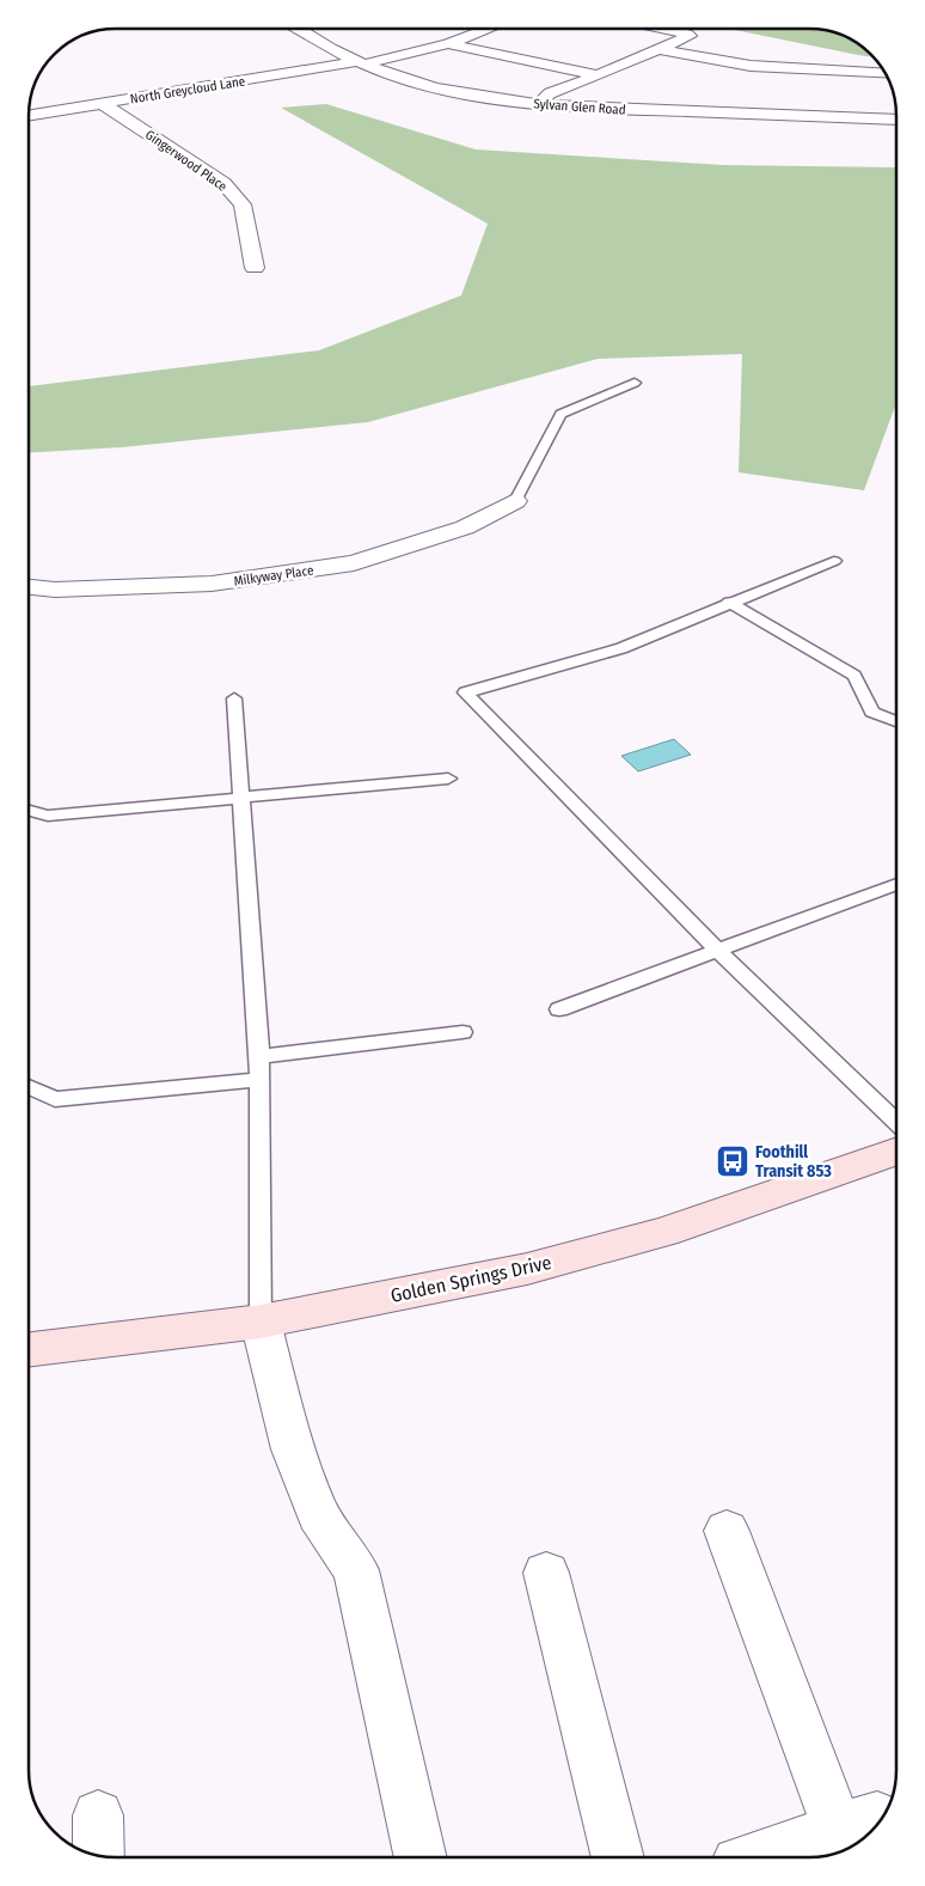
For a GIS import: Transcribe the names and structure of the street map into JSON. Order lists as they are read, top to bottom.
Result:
{
  "streets": {
    "main road": ["Golden Springs Drive"],
    "street": [
      "North Greycloud Lane",
      "Sylvan Glen Road",
      "Gingerwood Place",
      "Milkyway Place"
    ]
  },
  "crossings": [
    ["North Greycloud Lane", "Sylvan Glen Road"],
    ["North Greycloud Lane", "Gingerwood Place"]
  ],
  "places": {
    "bus stop": ["Foothill Transit 853"]
  }
}
